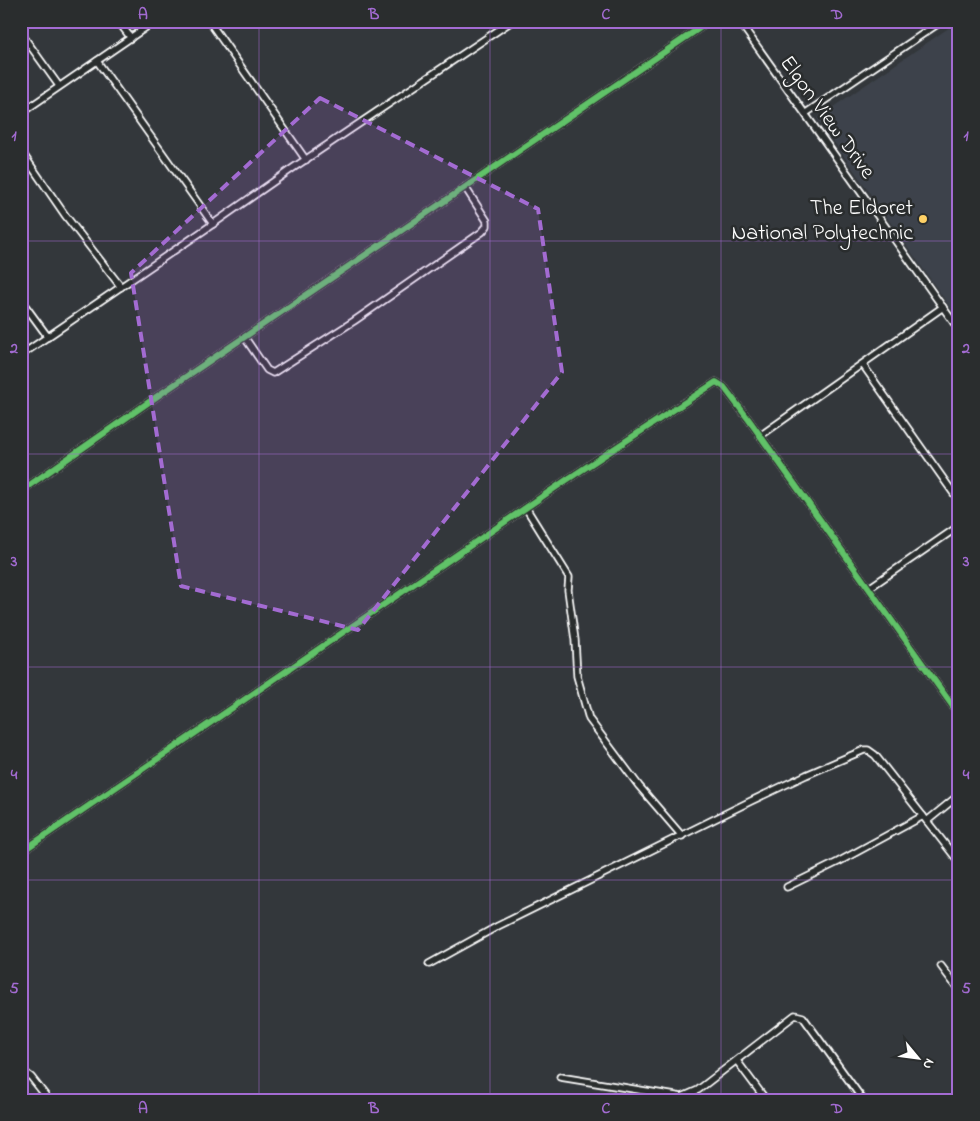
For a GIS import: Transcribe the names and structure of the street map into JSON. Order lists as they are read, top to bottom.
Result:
{
  "streets": {
    "street": ["Elgon View Drive"]
  },
  "places": ["The Eldoret National Polytechnic"],
  "north": "bottom right",
  "grid": {
    "columns": [
      "A",
      "B",
      "C",
      "D"
    ],
    "rows": [
      "1",
      "2",
      "3",
      "4",
      "5"
    ]
  }
}
